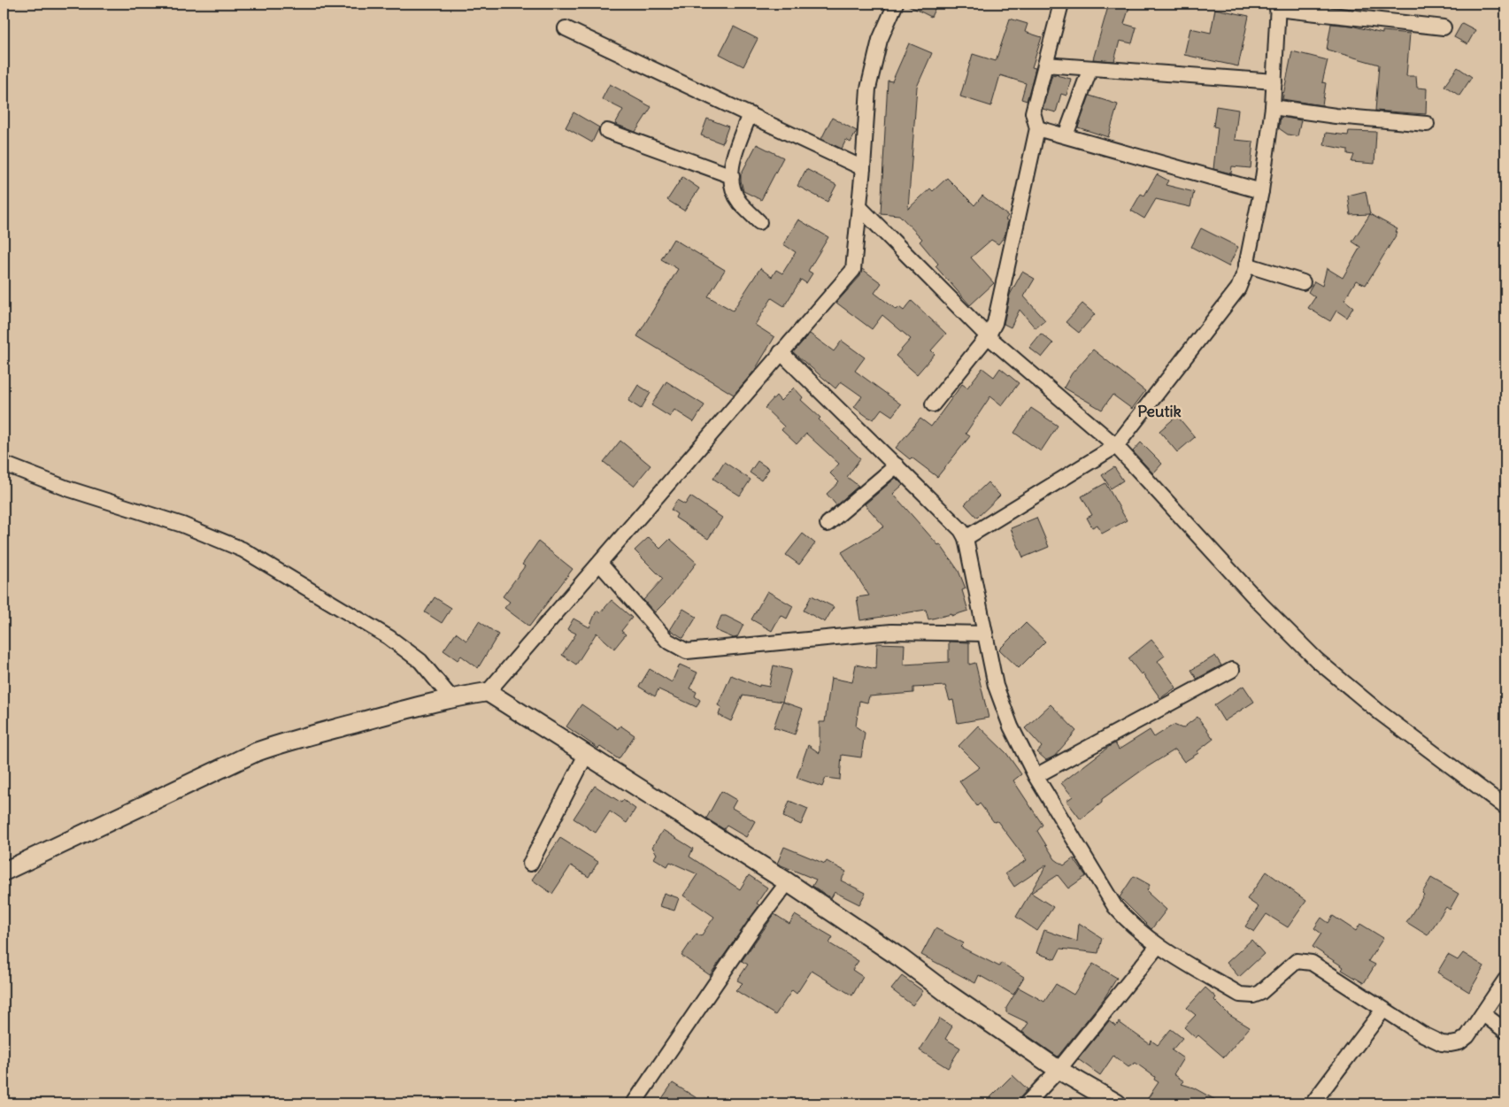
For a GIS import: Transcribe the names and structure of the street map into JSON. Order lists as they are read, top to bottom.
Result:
{
  "districts": ["Peutik"]
}
